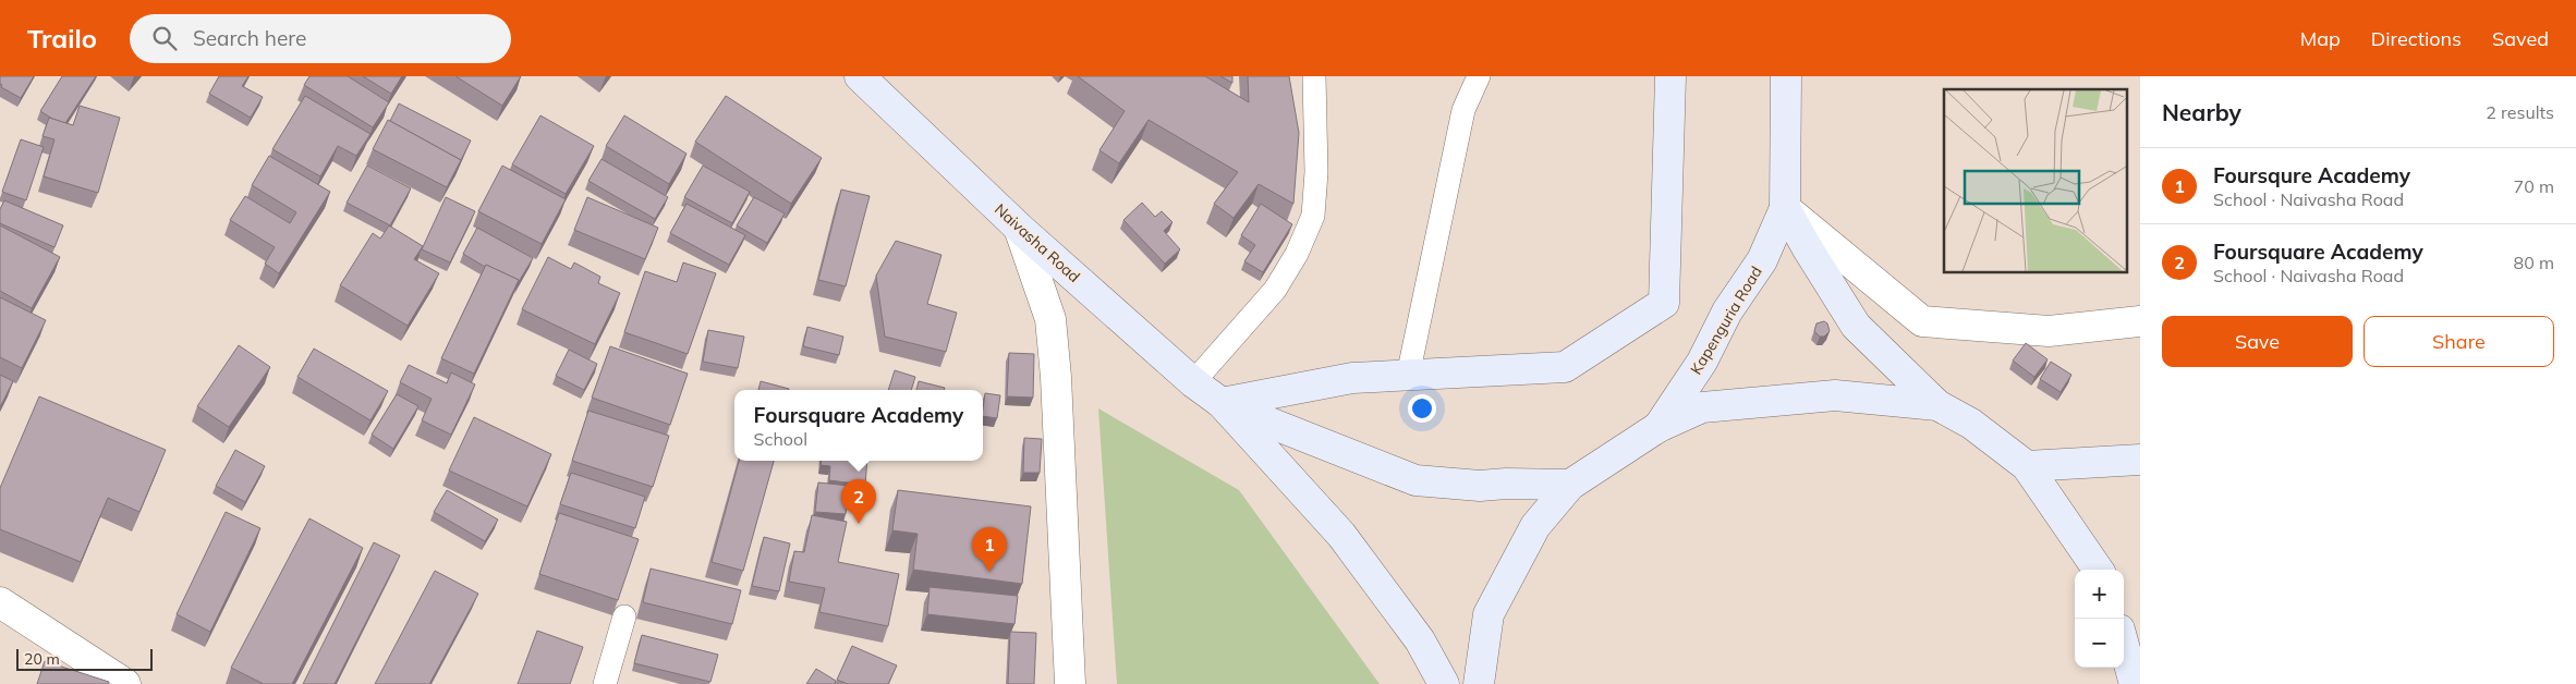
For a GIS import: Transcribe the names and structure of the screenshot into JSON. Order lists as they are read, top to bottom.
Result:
{
  "streets": {
    "main road": ["Naivasha Road", "Kapenguria Road"]
  },
  "scale_bar": "20 m",
  "page": {
    "header": "Trailo",
    "search": "Search here",
    "nav": ["Map", "Directions", "Saved"],
    "heading": ["Nearby", "2 results"],
    "list": [
      {
        "mark": "1",
        "name": "Foursqure Academy",
        "note": "School · Naivasha Road",
        "value": "70 m"
      },
      {
        "mark": "2",
        "name": "Foursquare Academy",
        "note": "School · Naivasha Road",
        "value": "80 m"
      }
    ],
    "buttons": ["Save", "Share"],
    "popup": ["Foursquare Academy", "School"],
    "pins": ["2", "1"],
    "map_buttons": ["+", "−"],
    "scale": "20 m"
  }
}
